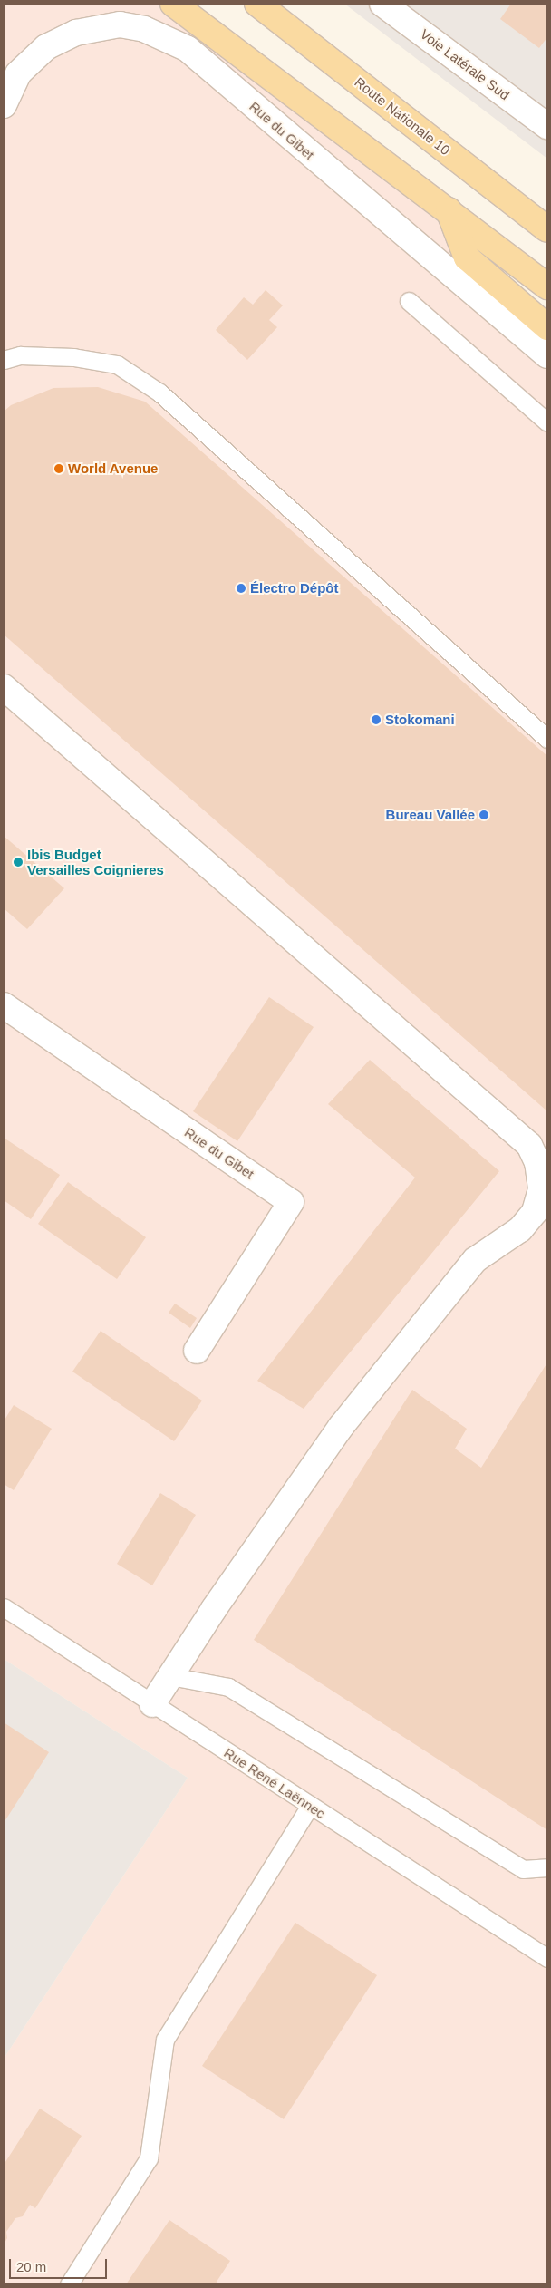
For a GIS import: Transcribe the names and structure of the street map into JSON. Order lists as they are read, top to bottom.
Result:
{
  "streets": {
    "main road": ["Route Nationale 10"],
    "street": ["Voie Latérale Sud", "Rue du Gibet"],
    "lane": ["Rue René Laënnec"]
  },
  "places": [
    "World Avenue",
    "Électro Dépôt",
    "Stokomani",
    "Bureau Vallée",
    "Ibis Budget Versailles Coignieres"
  ],
  "scale_bar": "20 m"
}
